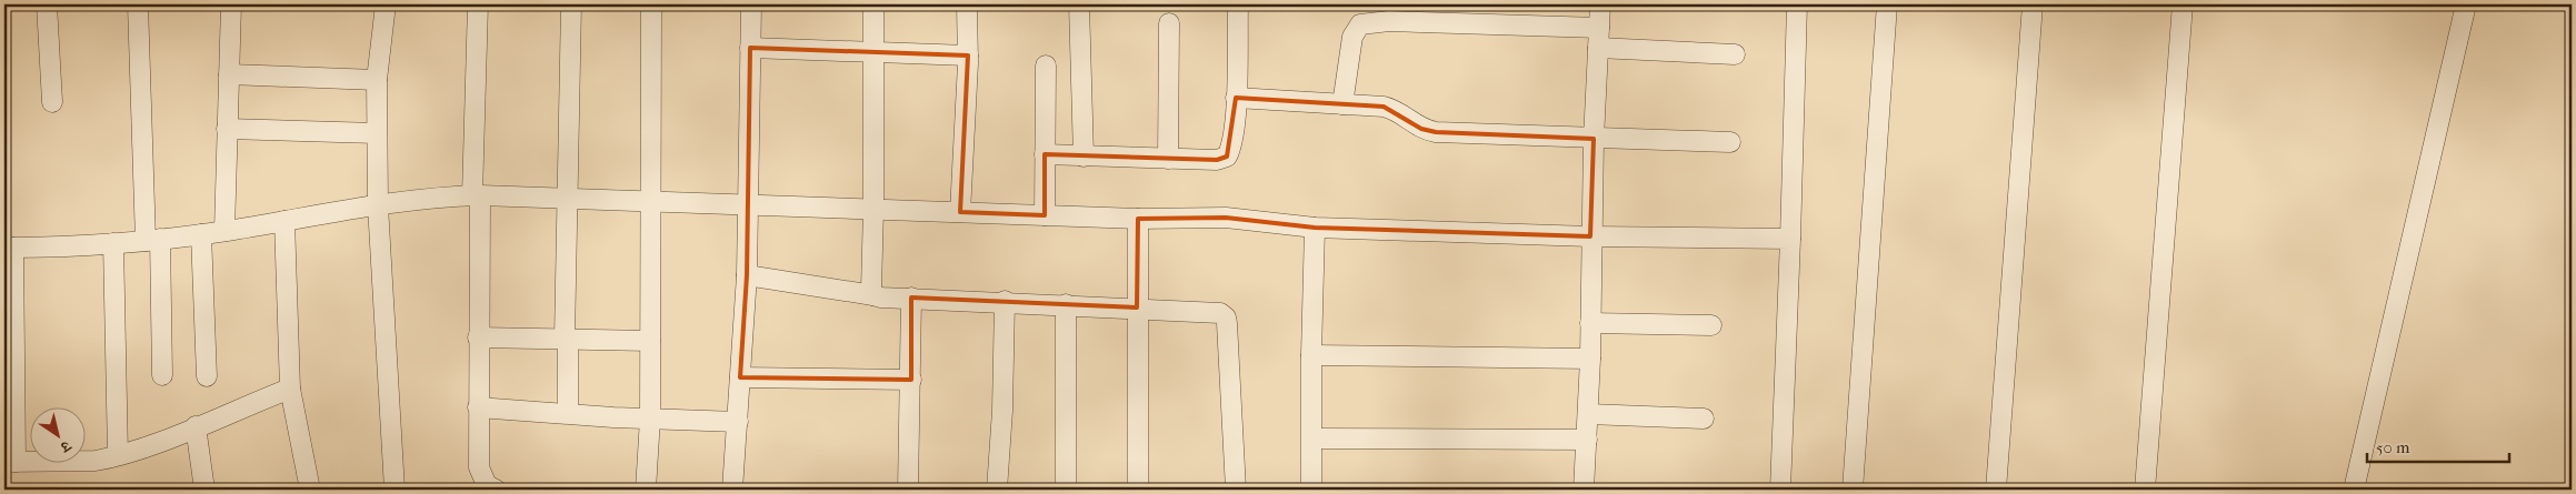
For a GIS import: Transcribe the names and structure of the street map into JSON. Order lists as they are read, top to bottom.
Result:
{
  "scale_bar": "50 m",
  "north": "bottom right"
}
